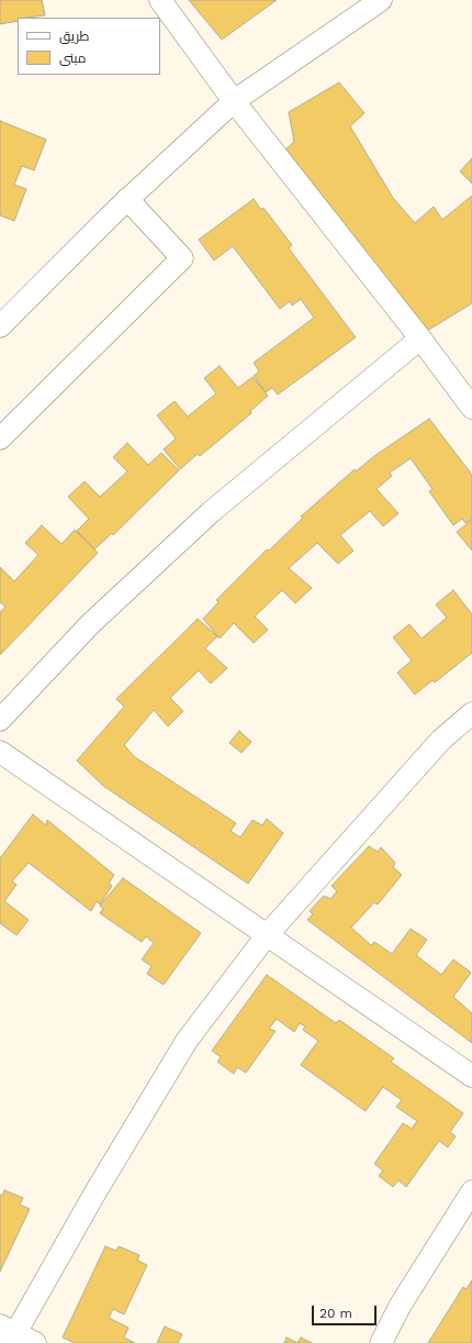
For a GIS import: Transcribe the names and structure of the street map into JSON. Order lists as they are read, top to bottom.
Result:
{
  "legend": ["طريق", "مبنى"],
  "scale_bar": "20 m"
}
